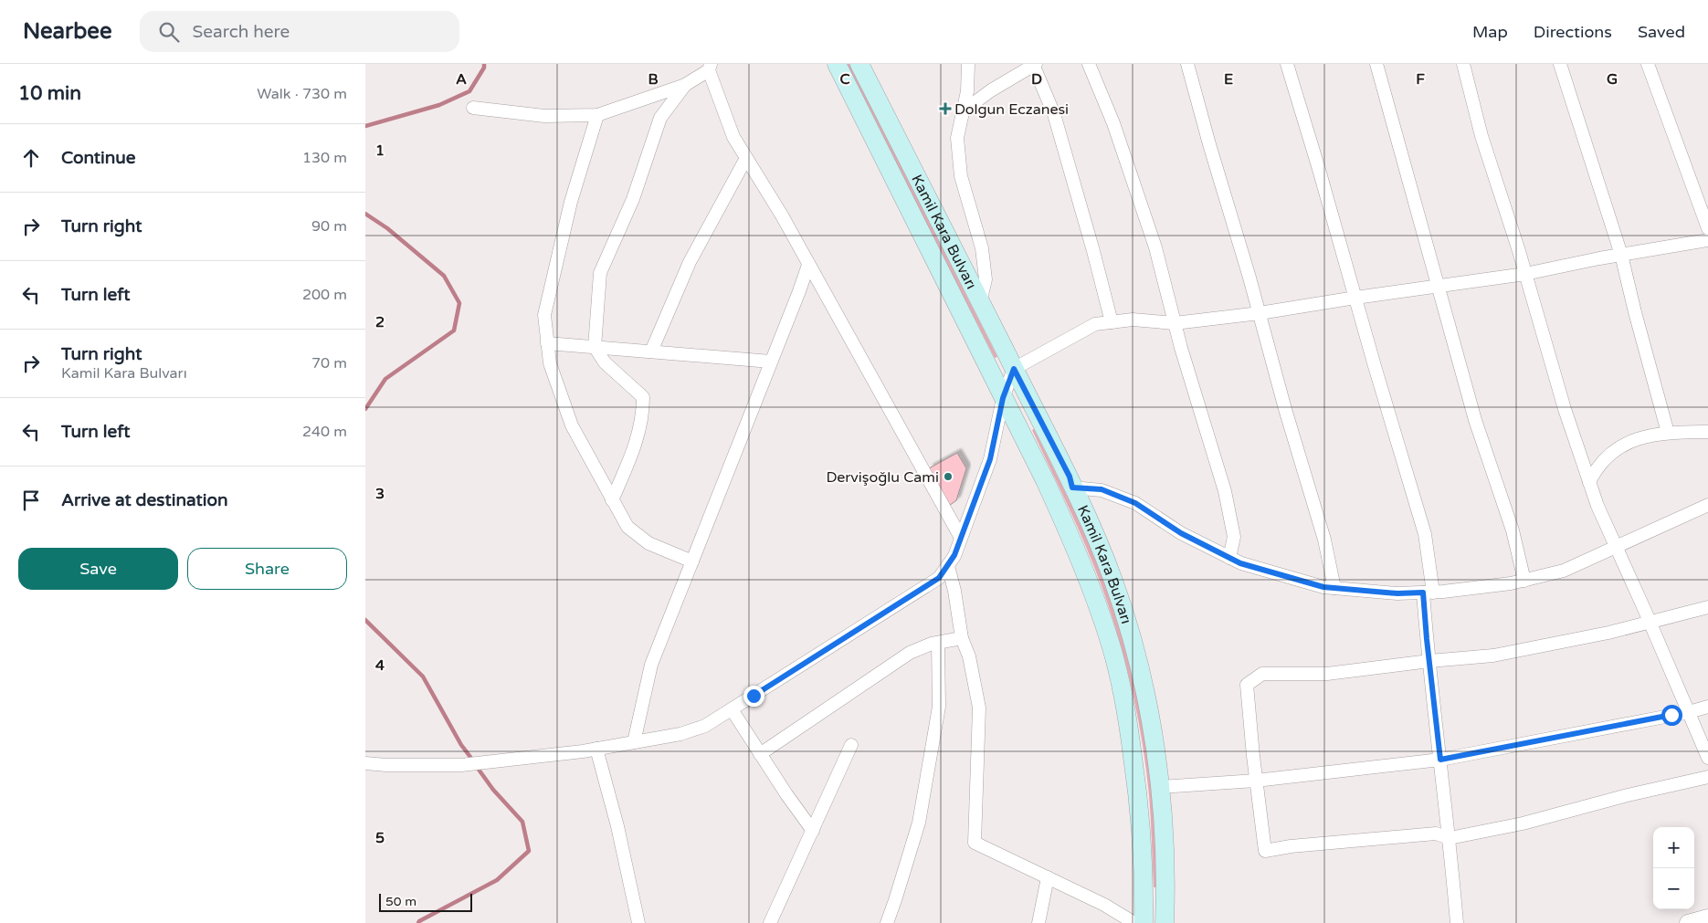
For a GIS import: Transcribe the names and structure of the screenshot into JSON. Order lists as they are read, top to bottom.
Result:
{
  "streets": {
    "main road": ["Kamil Kara Bulvarı"]
  },
  "places": {
    "health": ["Dolgun Eczanesi"],
    "other": ["Dervişoğlu Cami"]
  },
  "scale_bar": "50 m",
  "page": {
    "header": "Nearbee",
    "search": "Search here",
    "nav": ["Map", "Directions", "Saved"],
    "heading": ["10 min", "Walk · 730 m"],
    "list": [
      ["Continue", "130 m"],
      ["Turn right", "90 m"],
      ["Turn left", "200 m"],
      ["Turn right", "Kamil Kara Bulvarı", "70 m"],
      ["Turn left", "240 m"],
      "Arrive at destination"
    ],
    "buttons": ["Save", "Share"],
    "map_buttons": ["+", "−"],
    "scale": "50 m"
  },
  "grid": {
    "columns": [
      "A",
      "B",
      "C",
      "D",
      "E",
      "F",
      "G"
    ],
    "rows": [
      "1",
      "2",
      "3",
      "4",
      "5"
    ]
  }
}
